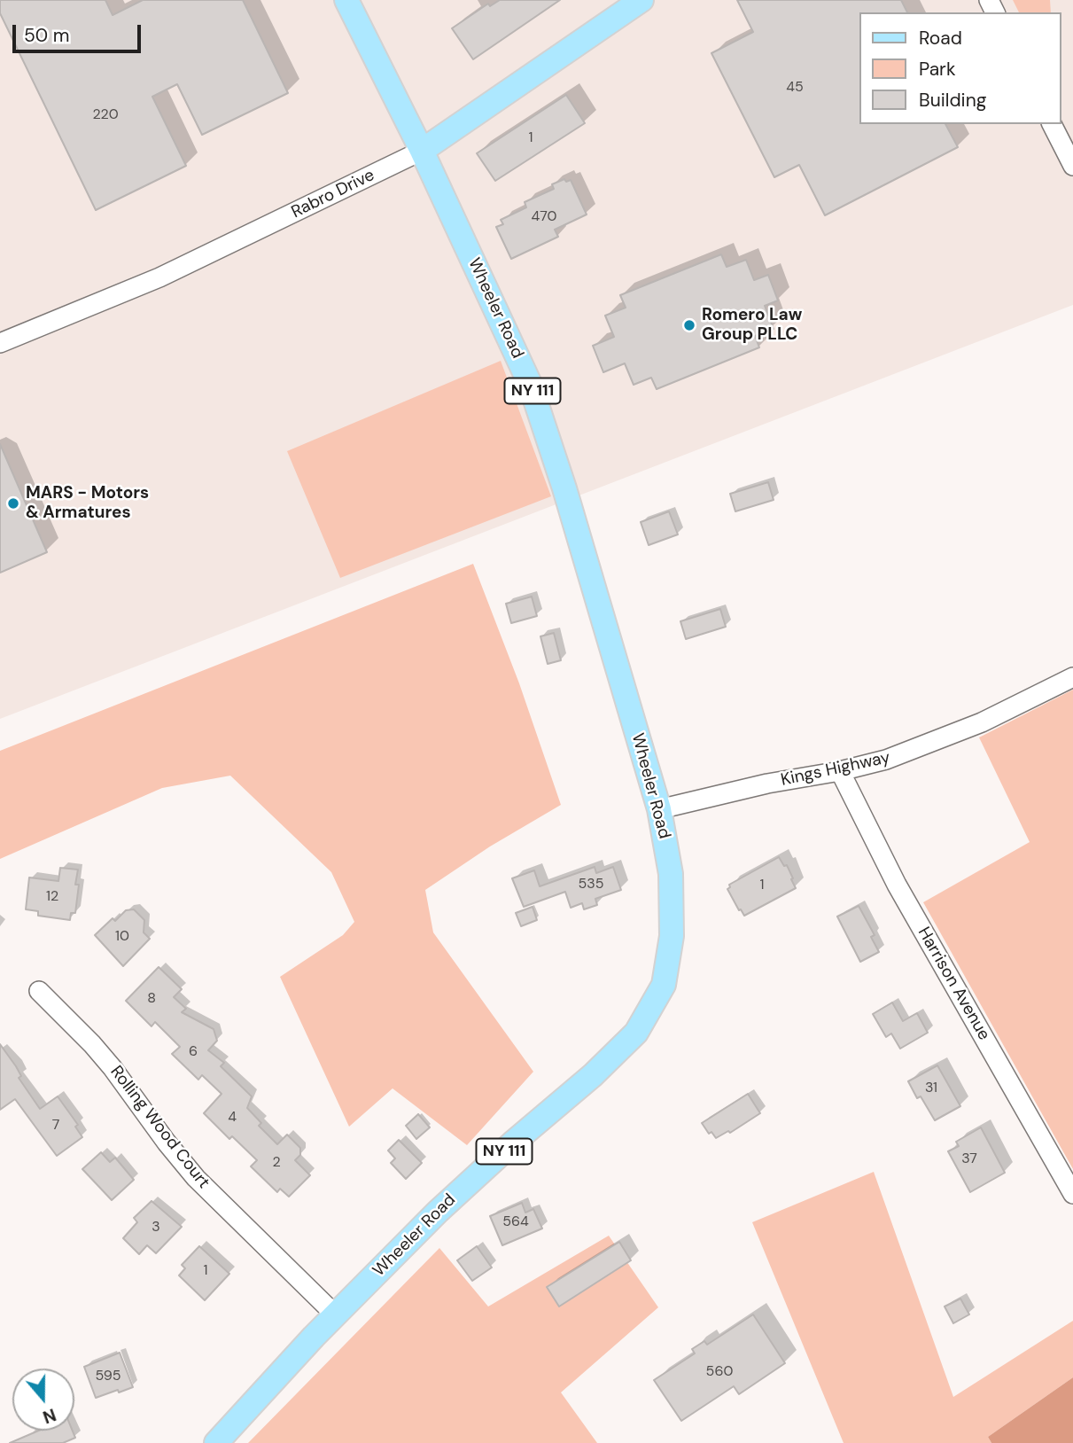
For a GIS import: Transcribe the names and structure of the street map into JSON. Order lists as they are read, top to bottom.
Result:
{
  "streets": {
    "main road": ["Rabro Drive", "Wheeler Road", "NY 111"],
    "street": ["Kings Highway", "Harrison Avenue", "Rolling Wood Court"]
  },
  "crossings": [
    ["Rabro Drive", "Wheeler Road"],
    ["Wheeler Road", "Kings Highway"],
    ["Wheeler Road", "Rolling Wood Court"],
    ["Kings Highway", "Harrison Avenue"]
  ],
  "places": ["Romero Law Group PLLC", "MARS - Motors & Armatures"],
  "house_numbers": [
    "45",
    "220",
    "1",
    "470",
    "535",
    "1",
    "12",
    "10",
    "8",
    "6",
    "31",
    "4",
    "7",
    "37",
    "2",
    "564",
    "3",
    "1",
    "560",
    "595"
  ],
  "legend": ["Road", "Park", "Building"],
  "scale_bar": "50 m",
  "north": "bottom"
}
